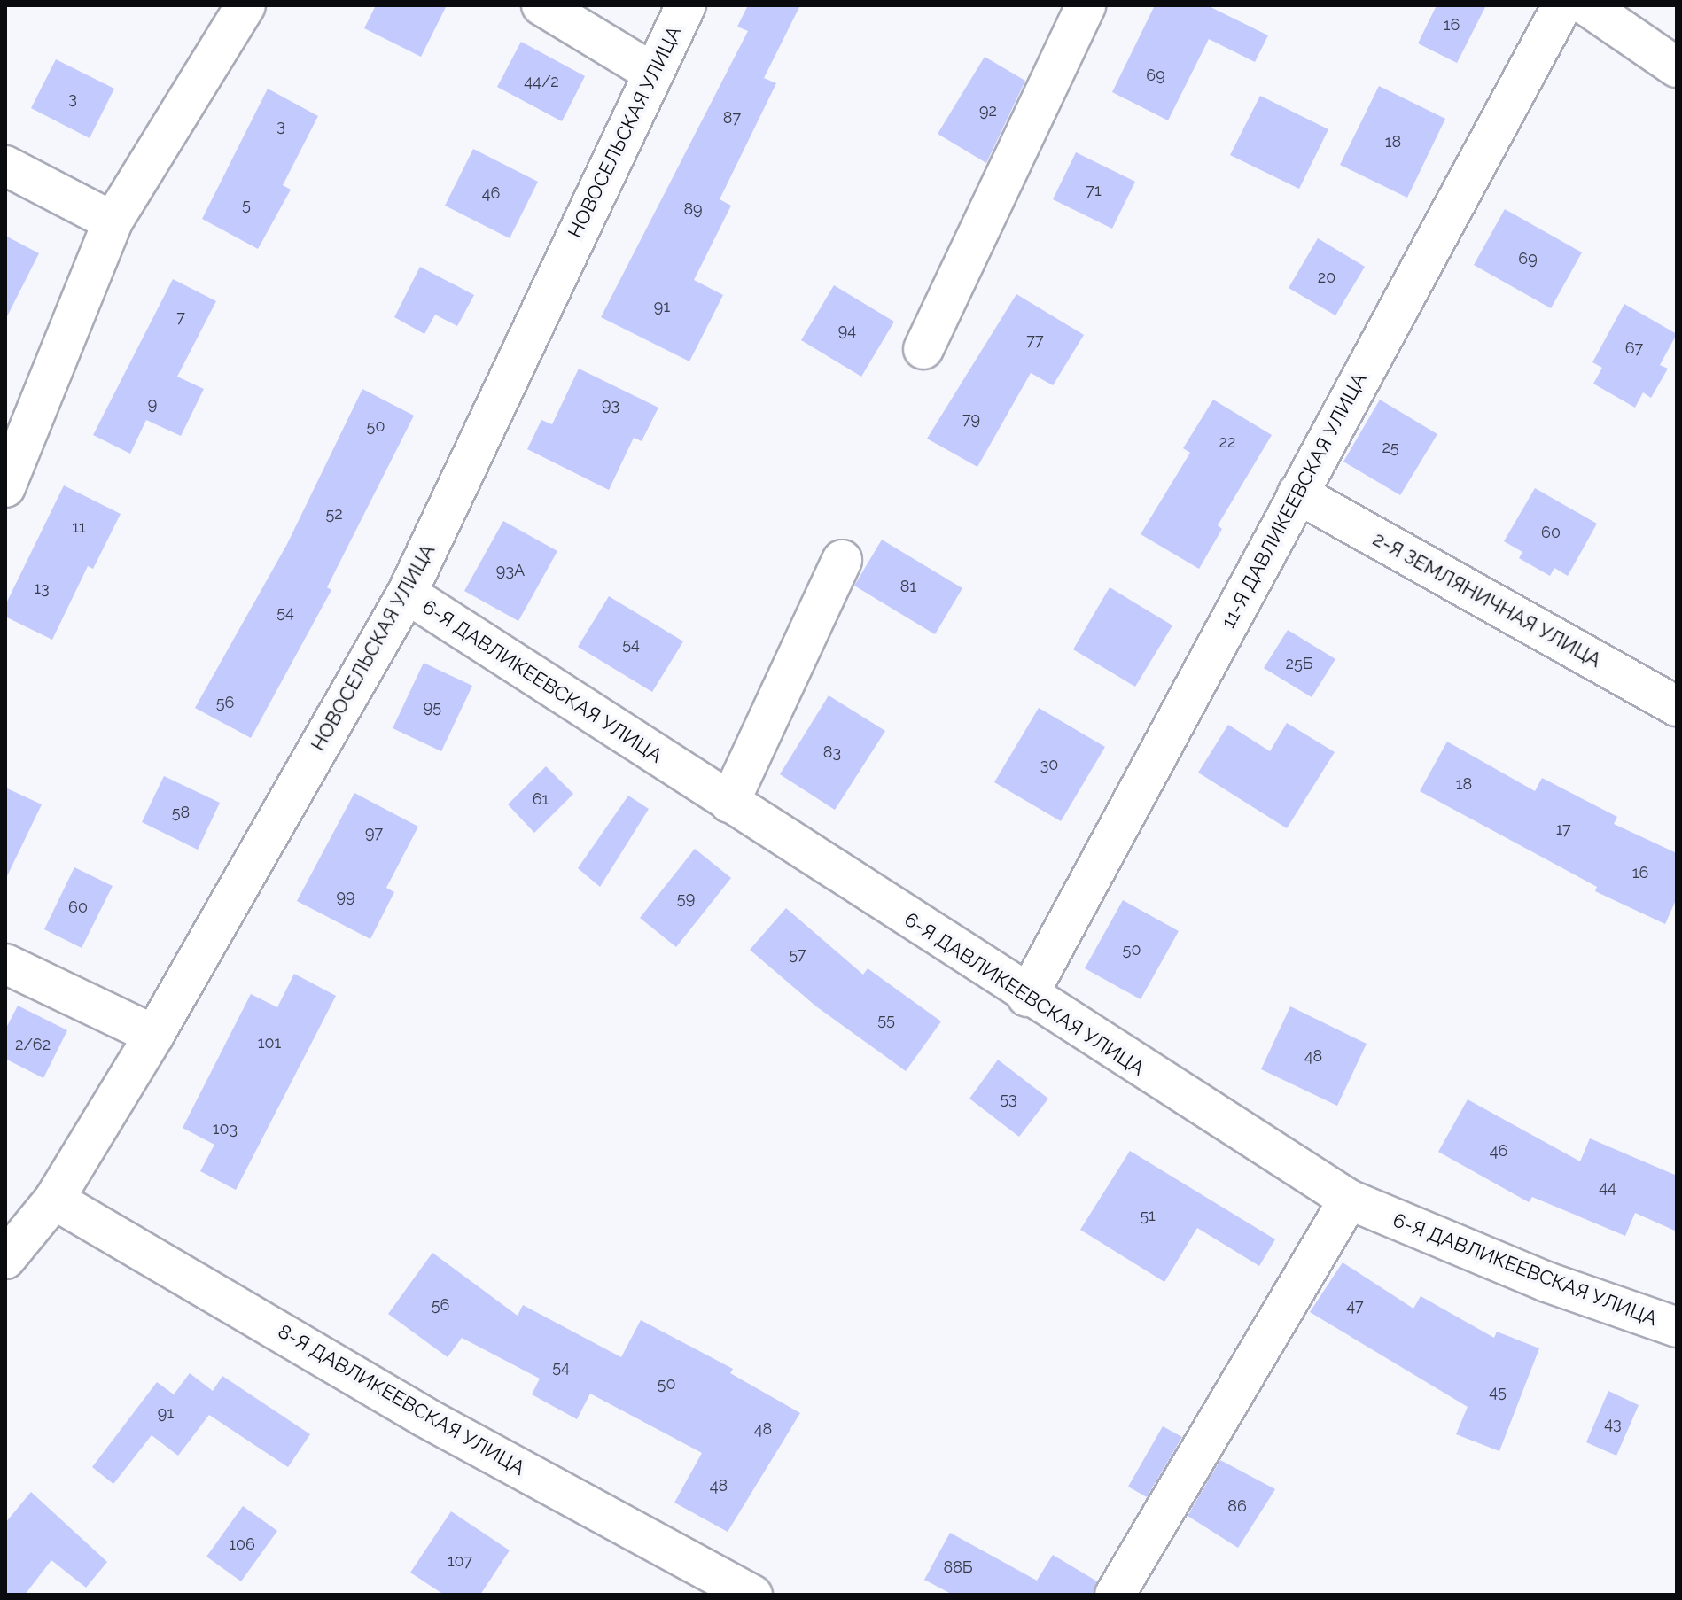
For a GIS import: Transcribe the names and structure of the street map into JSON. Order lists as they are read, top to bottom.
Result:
{
  "streets": {
    "street": [
      "НОВОСЕЛЬСКАЯ УЛИЦА",
      "11-Я ДАВЛИКЕЕВСКАЯ УЛИЦА",
      "2-Я ЗЕМЛЯНИЧНАЯ УЛИЦА",
      "6-Я ДАВЛИКЕЕВСКАЯ УЛИЦА",
      "8-Я ДАВЛИКЕЕВСКАЯ УЛИЦА"
    ]
  },
  "crossings": [
    ["НОВОСЕЛЬСКАЯ УЛИЦА", "6-Я ДАВЛИКЕЕВСКАЯ УЛИЦА"],
    ["НОВОСЕЛЬСКАЯ УЛИЦА", "8-Я ДАВЛИКЕЕВСКАЯ УЛИЦА"],
    ["11-Я ДАВЛИКЕЕВСКАЯ УЛИЦА", "2-Я ЗЕМЛЯНИЧНАЯ УЛИЦА"],
    ["11-Я ДАВЛИКЕЕВСКАЯ УЛИЦА", "6-Я ДАВЛИКЕЕВСКАЯ УЛИЦА"]
  ],
  "house_numbers": [
    "16",
    "69",
    "44/2",
    "3",
    "92",
    "87",
    "3",
    "18",
    "71",
    "46",
    "5",
    "89",
    "69",
    "20",
    "91",
    "7",
    "94",
    "77",
    "67",
    "9",
    "93",
    "79",
    "50",
    "22",
    "25",
    "52",
    "11",
    "60",
    "93А",
    "81",
    "13",
    "54",
    "54",
    "25Б",
    "56",
    "95",
    "83",
    "30",
    "18",
    "61",
    "58",
    "17",
    "97",
    "16",
    "99",
    "59",
    "60",
    "50",
    "57",
    "55",
    "101",
    "2/62",
    "48",
    "53",
    "103",
    "46",
    "44",
    "51",
    "56",
    "47",
    "54",
    "50",
    "45",
    "91",
    "43",
    "48",
    "48",
    "86",
    "106",
    "107",
    "88Б"
  ]
}
